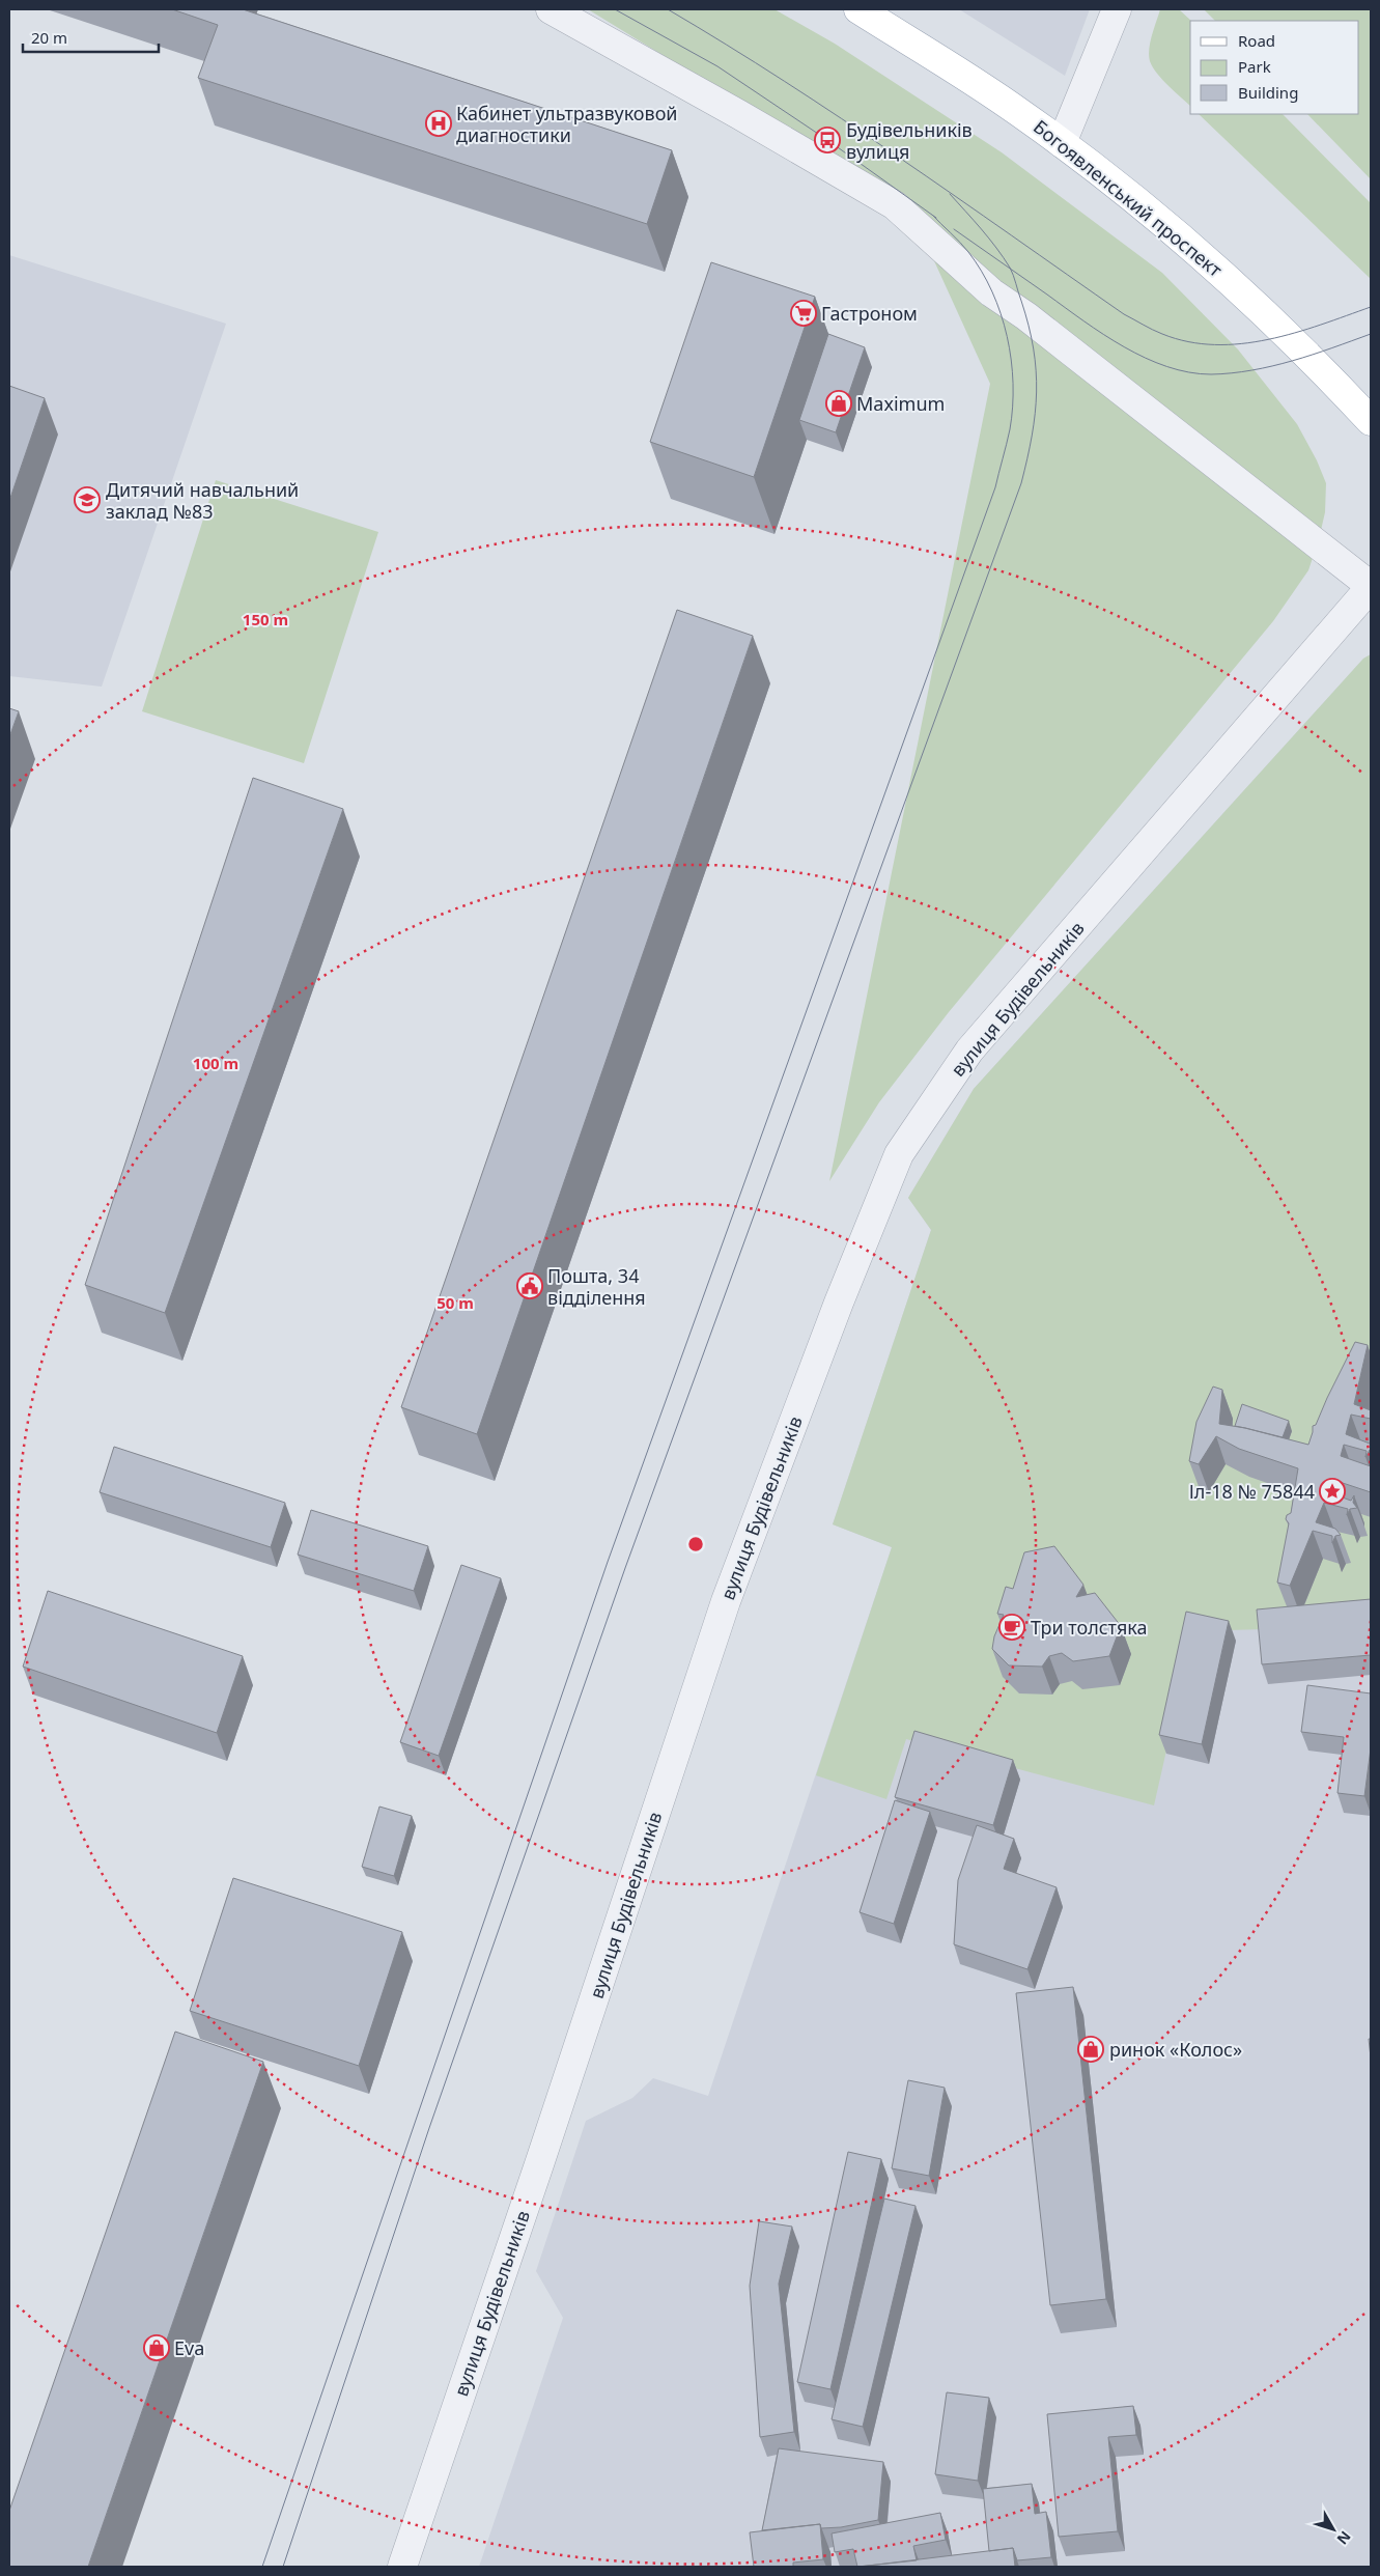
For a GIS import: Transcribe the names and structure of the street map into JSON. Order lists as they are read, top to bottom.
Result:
{
  "streets": {
    "main road": ["Богоявленський проспект"],
    "street": ["вулиця Будівельників"]
  },
  "places": {
    "hospital": ["Кабинет ультразвуковой диагностики"],
    "bus stop": ["Будівельників вулиця"],
    "supermarket": ["Гастроном"],
    "shop": ["Maximum", "ринок «Колос»", "Eva"],
    "school or university": ["Дитячий навчальний заклад №83"],
    "public building": ["Пошта, 34 відділення"],
    "place": ["Іл-18 № 75844"],
    "cafe": ["Три толстяка"]
  },
  "legend": ["Road", "Park", "Building"],
  "scale_bar": "20 m",
  "north": "bottom right",
  "rings": ["150 m", "100 m", "50 m"]
}
